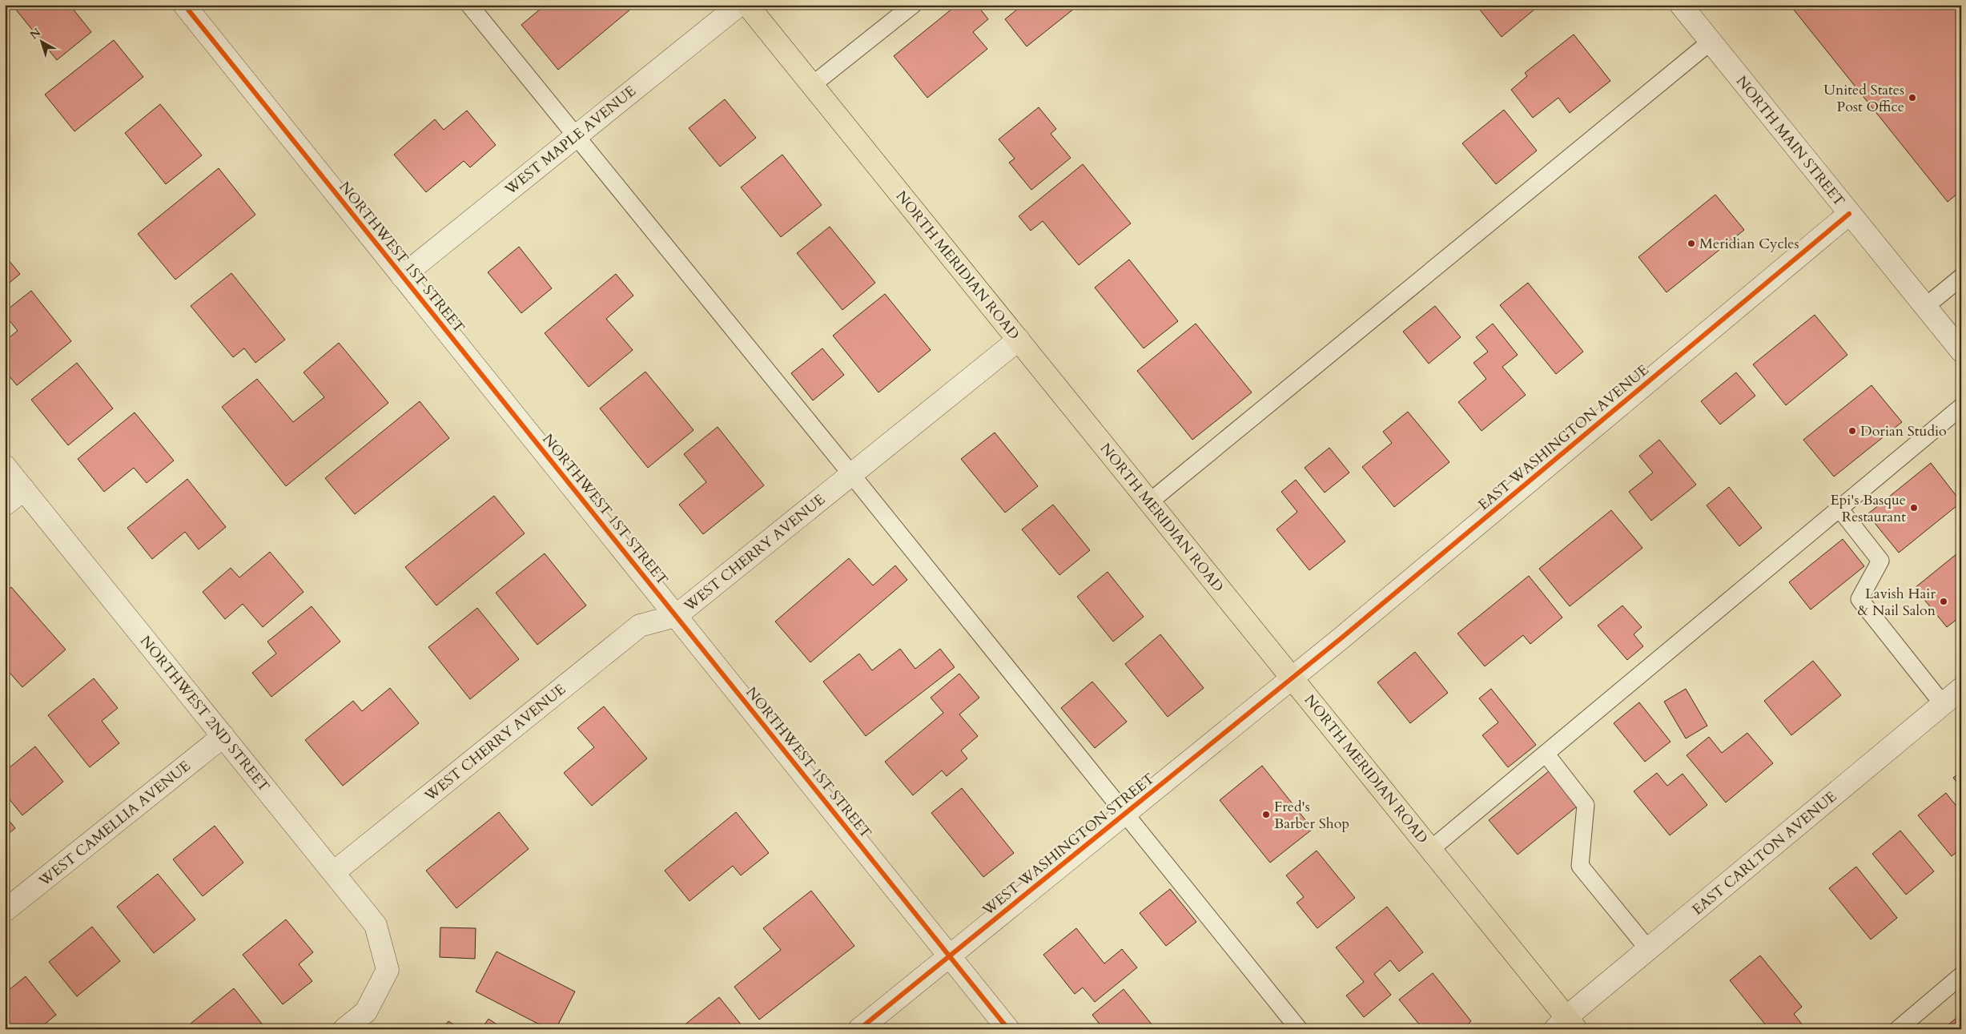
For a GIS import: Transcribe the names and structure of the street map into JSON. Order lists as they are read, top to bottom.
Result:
{
  "streets": {
    "main road": ["NORTH MERIDIAN ROAD"],
    "street": [
      "WEST MAPLE AVENUE",
      "NORTH MAIN STREET",
      "NORTHWEST 1ST STREET",
      "EAST WASHINGTON AVENUE",
      "WEST CHERRY AVENUE",
      "NORTHWEST 2ND STREET",
      "WEST CAMELLIA AVENUE",
      "WEST WASHINGTON STREET",
      "EAST CARLTON AVENUE"
    ]
  },
  "crossings": [
    ["WEST MAPLE AVENUE", "NORTHWEST 1ST STREET"],
    ["NORTH MAIN STREET", "EAST WASHINGTON AVENUE"],
    ["NORTHWEST 1ST STREET", "WEST CHERRY AVENUE"],
    ["NORTHWEST 1ST STREET", "WEST WASHINGTON STREET"],
    ["NORTH MERIDIAN ROAD", "EAST WASHINGTON AVENUE"],
    ["NORTH MERIDIAN ROAD", "WEST CHERRY AVENUE"],
    ["NORTH MERIDIAN ROAD", "WEST WASHINGTON STREET"],
    ["NORTH MERIDIAN ROAD", "EAST CARLTON AVENUE"],
    ["EAST WASHINGTON AVENUE", "WEST WASHINGTON STREET"],
    ["WEST CHERRY AVENUE", "NORTHWEST 2ND STREET"],
    ["NORTHWEST 2ND STREET", "WEST CAMELLIA AVENUE"]
  ],
  "places": [
    "United States Post Office",
    "Meridian Cycles",
    "Dorian Studio",
    "Epi's Basque Restaurant",
    "Lavish Hair & Nail Salon",
    "Fred's Barber Shop"
  ],
  "north": "top left"
}
